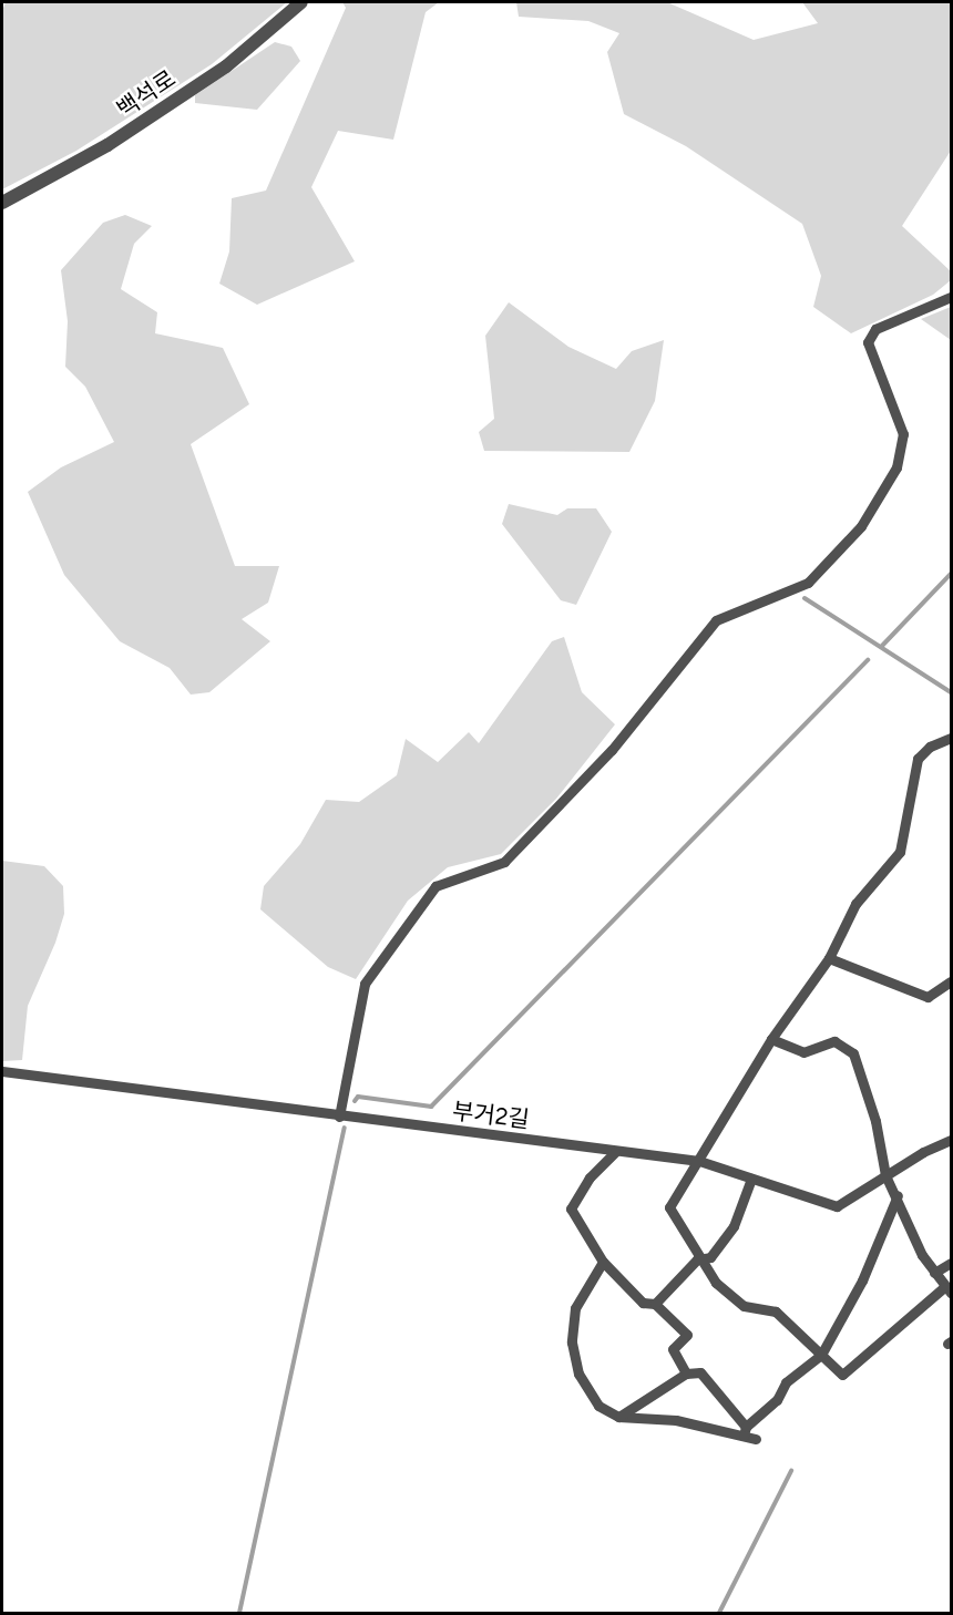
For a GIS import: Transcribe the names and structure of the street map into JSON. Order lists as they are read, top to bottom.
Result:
{
  "streets": {
    "street": ["백석로", "부거2길"]
  }
}
